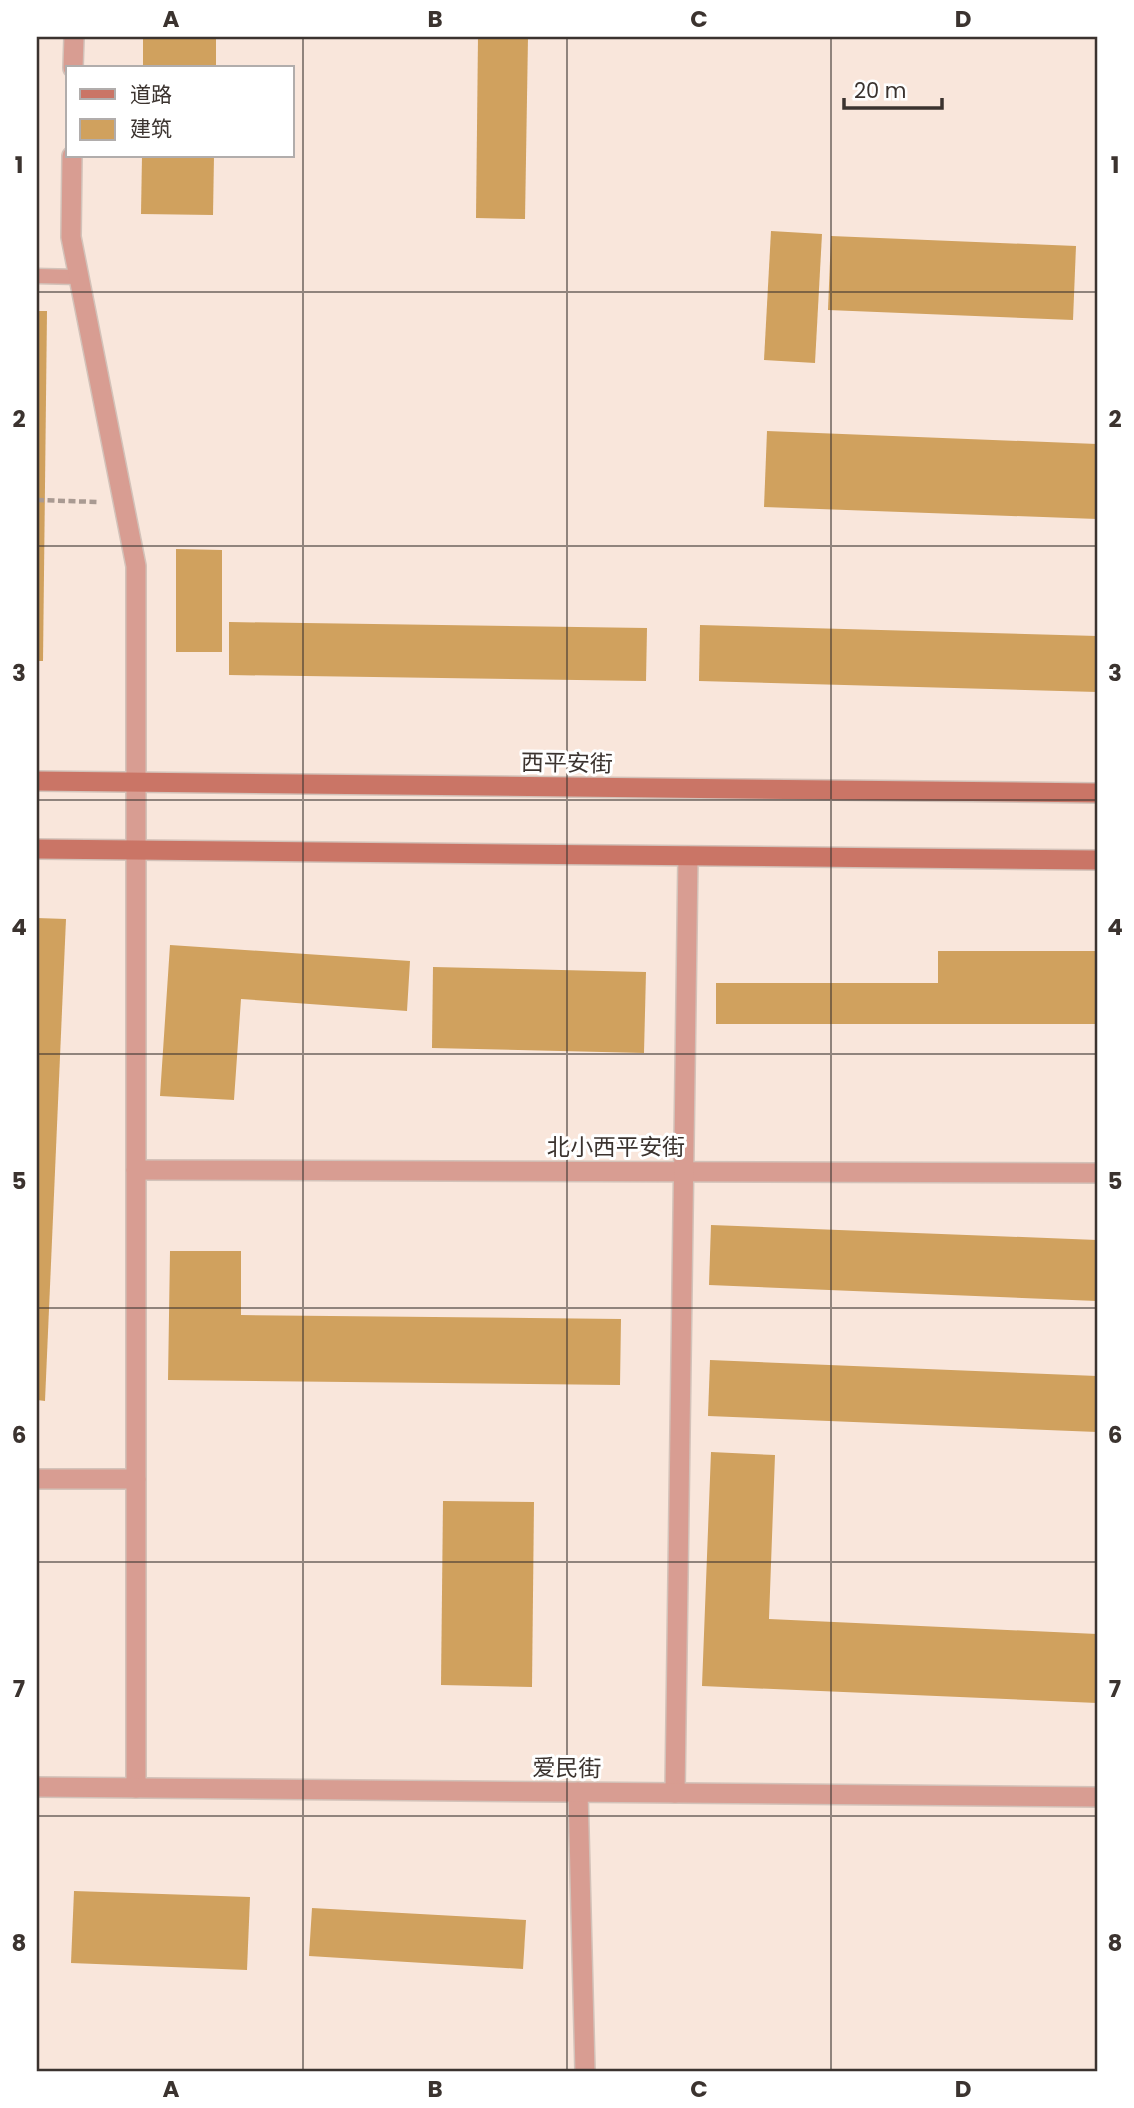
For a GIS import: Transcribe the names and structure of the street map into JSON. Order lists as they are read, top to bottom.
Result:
{
  "streets": {
    "main road": ["西平安街"],
    "street": ["北小西平安街", "爱民街"]
  },
  "legend": ["道路", "建筑"],
  "scale_bar": "20 m",
  "grid": {
    "columns": [
      "A",
      "B",
      "C",
      "D"
    ],
    "rows": [
      "1",
      "2",
      "3",
      "4",
      "5",
      "6",
      "7",
      "8"
    ]
  }
}
